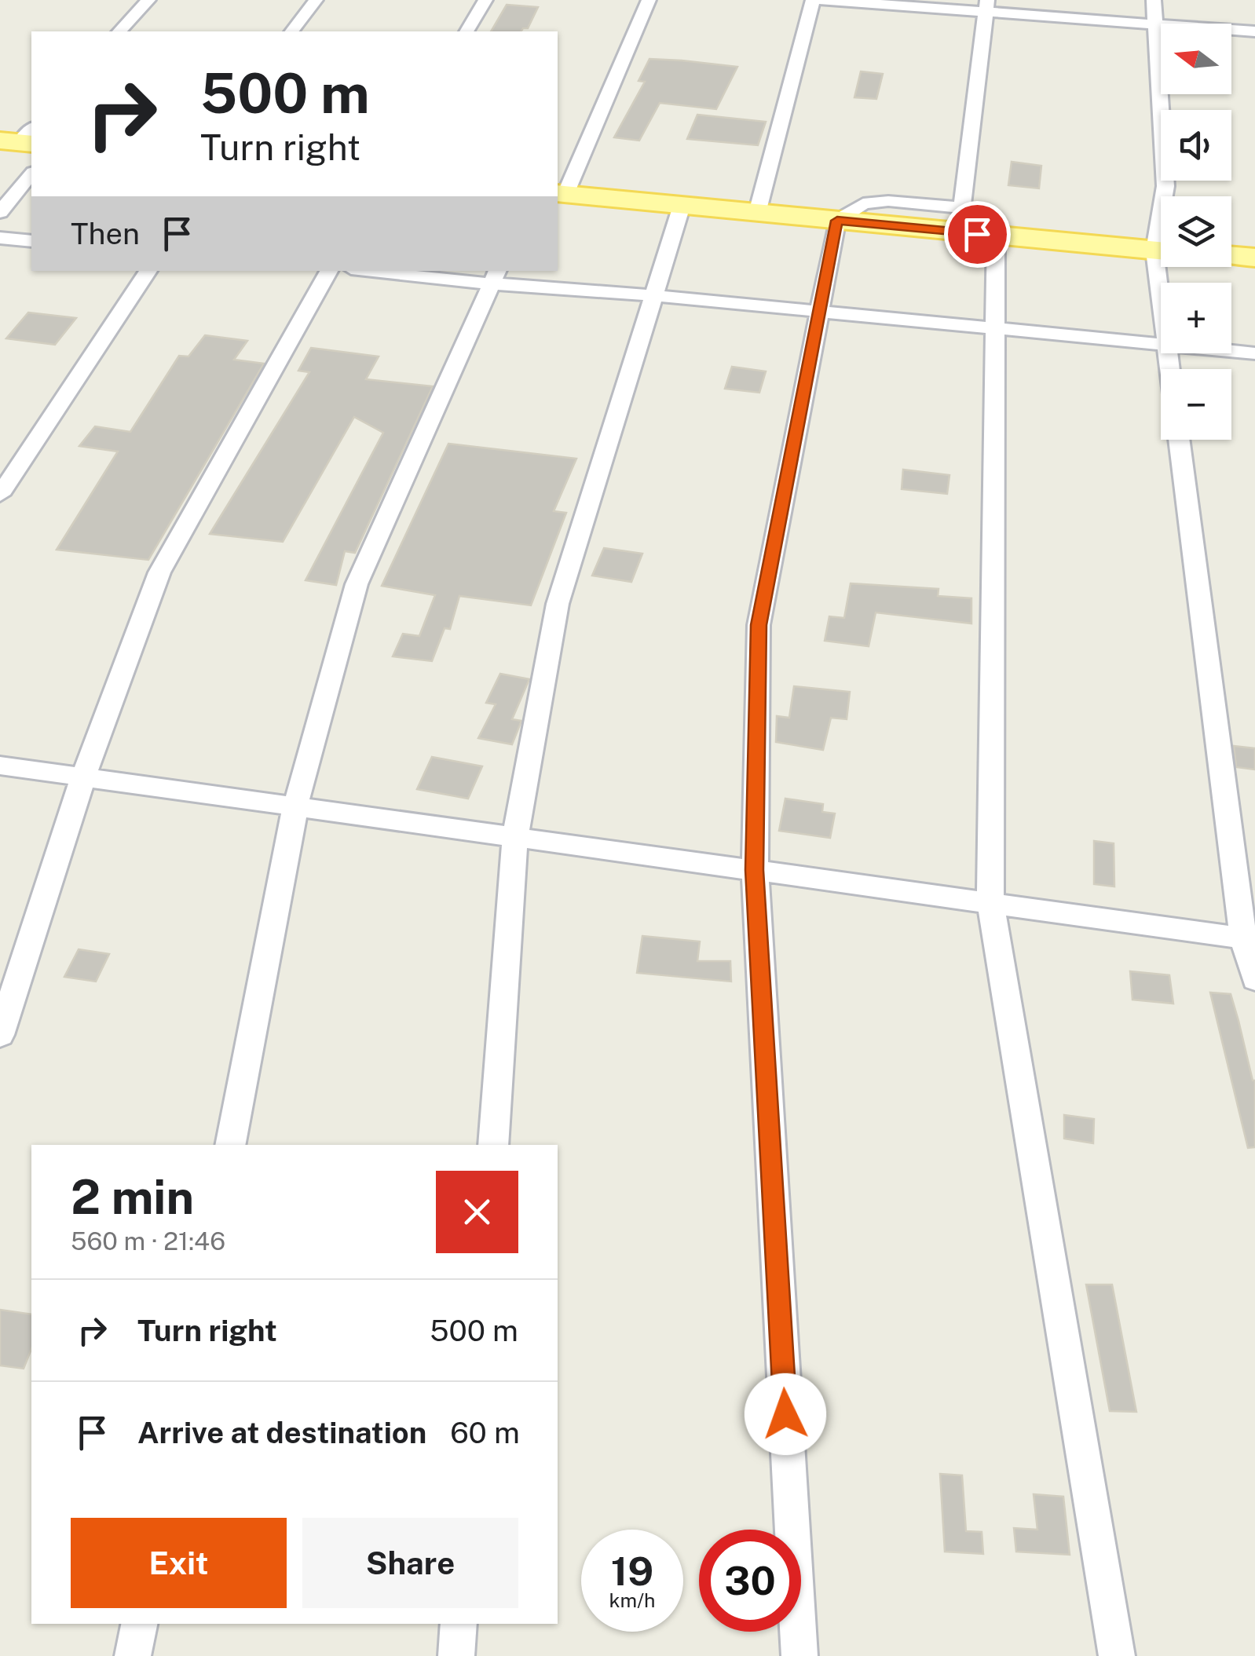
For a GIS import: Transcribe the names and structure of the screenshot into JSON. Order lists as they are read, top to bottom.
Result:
{
  "north": "left",
  "page": {
    "map_buttons": ["+", "−"],
    "turn": ["500 m", "Turn right"],
    "then": "Then",
    "heading": ["2 min", "560 m · 21:46"],
    "list": [
      {
        "name": "Turn right",
        "value": "500 m"
      },
      {
        "name": "Arrive at destination",
        "value": "60 m"
      }
    ],
    "buttons": ["Exit", "Share"],
    "speed": "19 km/h",
    "limit": "30"
  }
}
